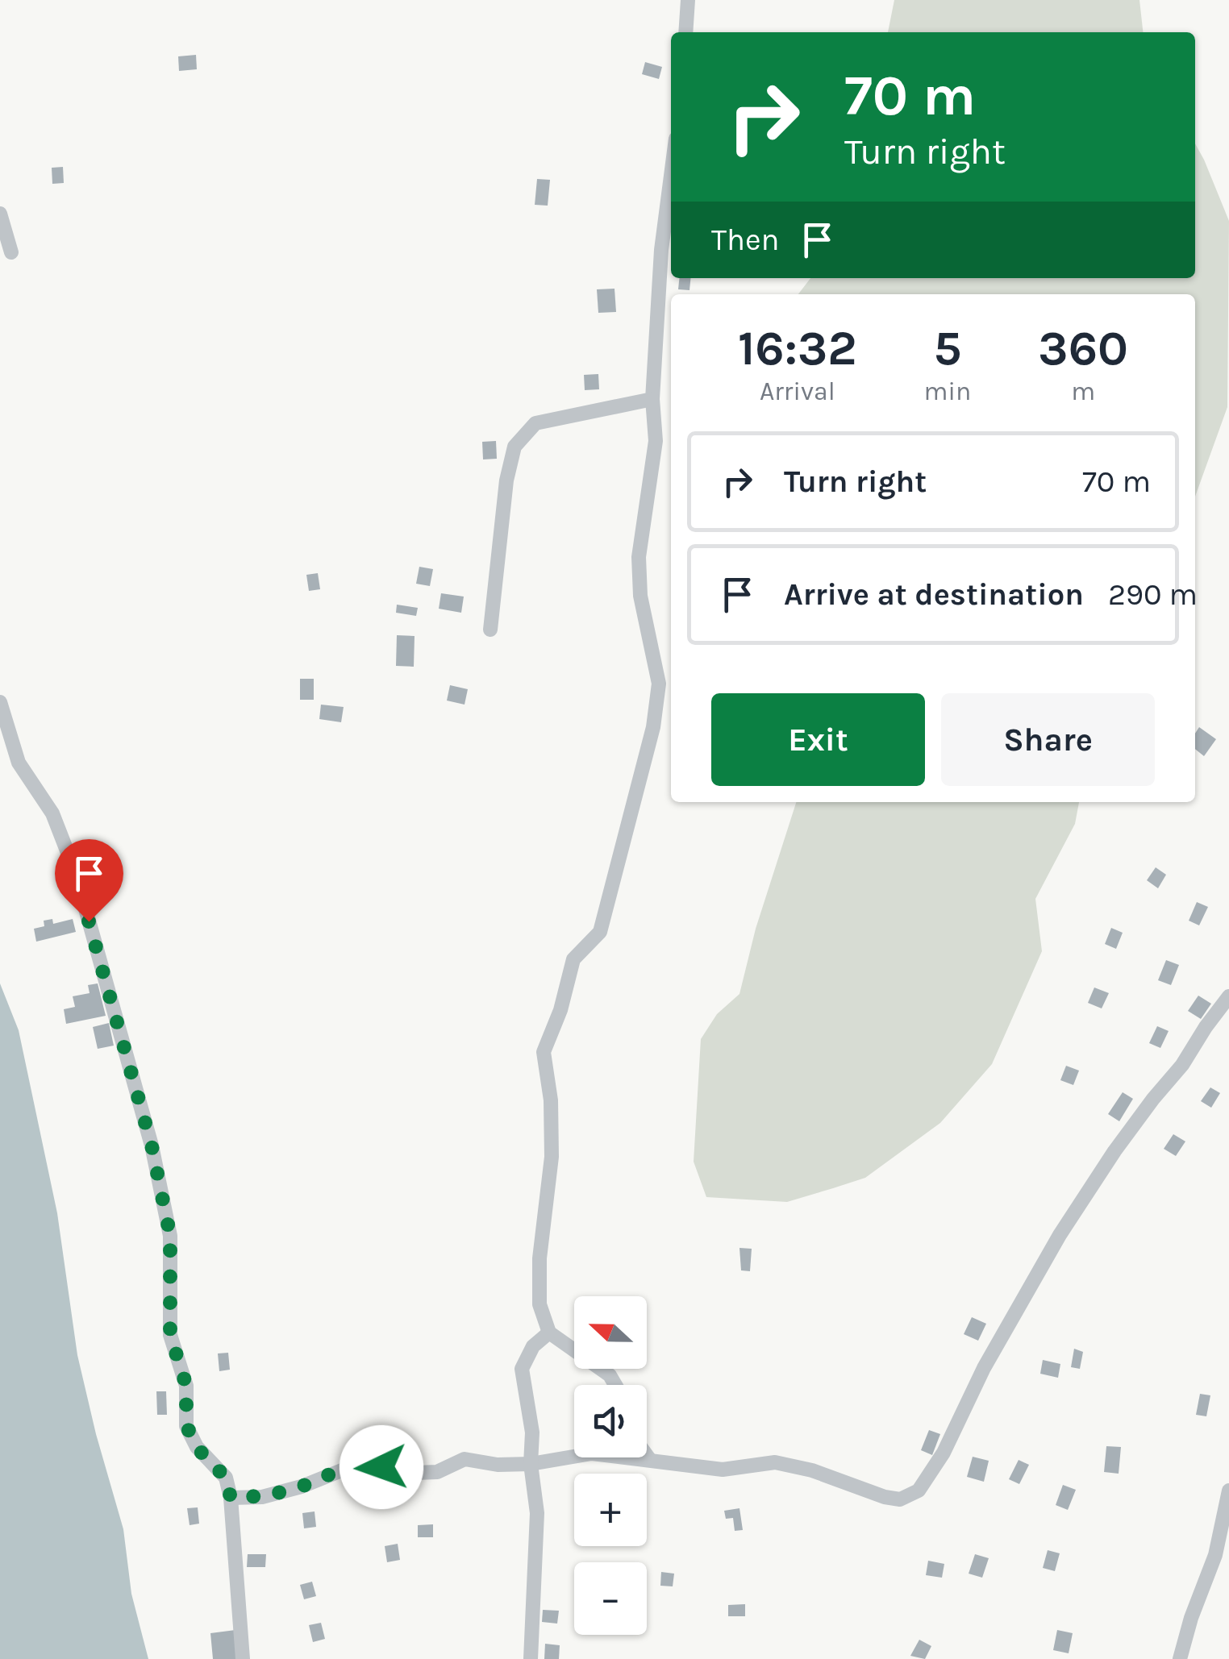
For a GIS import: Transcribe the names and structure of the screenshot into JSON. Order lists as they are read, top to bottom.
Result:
{
  "north": "left",
  "page": {
    "turn": ["70 m", "Turn right"],
    "then": "Then",
    "eta": [
      "16:32",
      "Arrival",
      "5",
      "min",
      "360",
      "m"
    ],
    "list": [
      {
        "name": "Turn right",
        "value": "70 m"
      },
      {
        "name": "Arrive at destination",
        "value": "290 m"
      }
    ],
    "buttons": ["Exit", "Share"],
    "map_buttons": ["+", "−"]
  }
}
